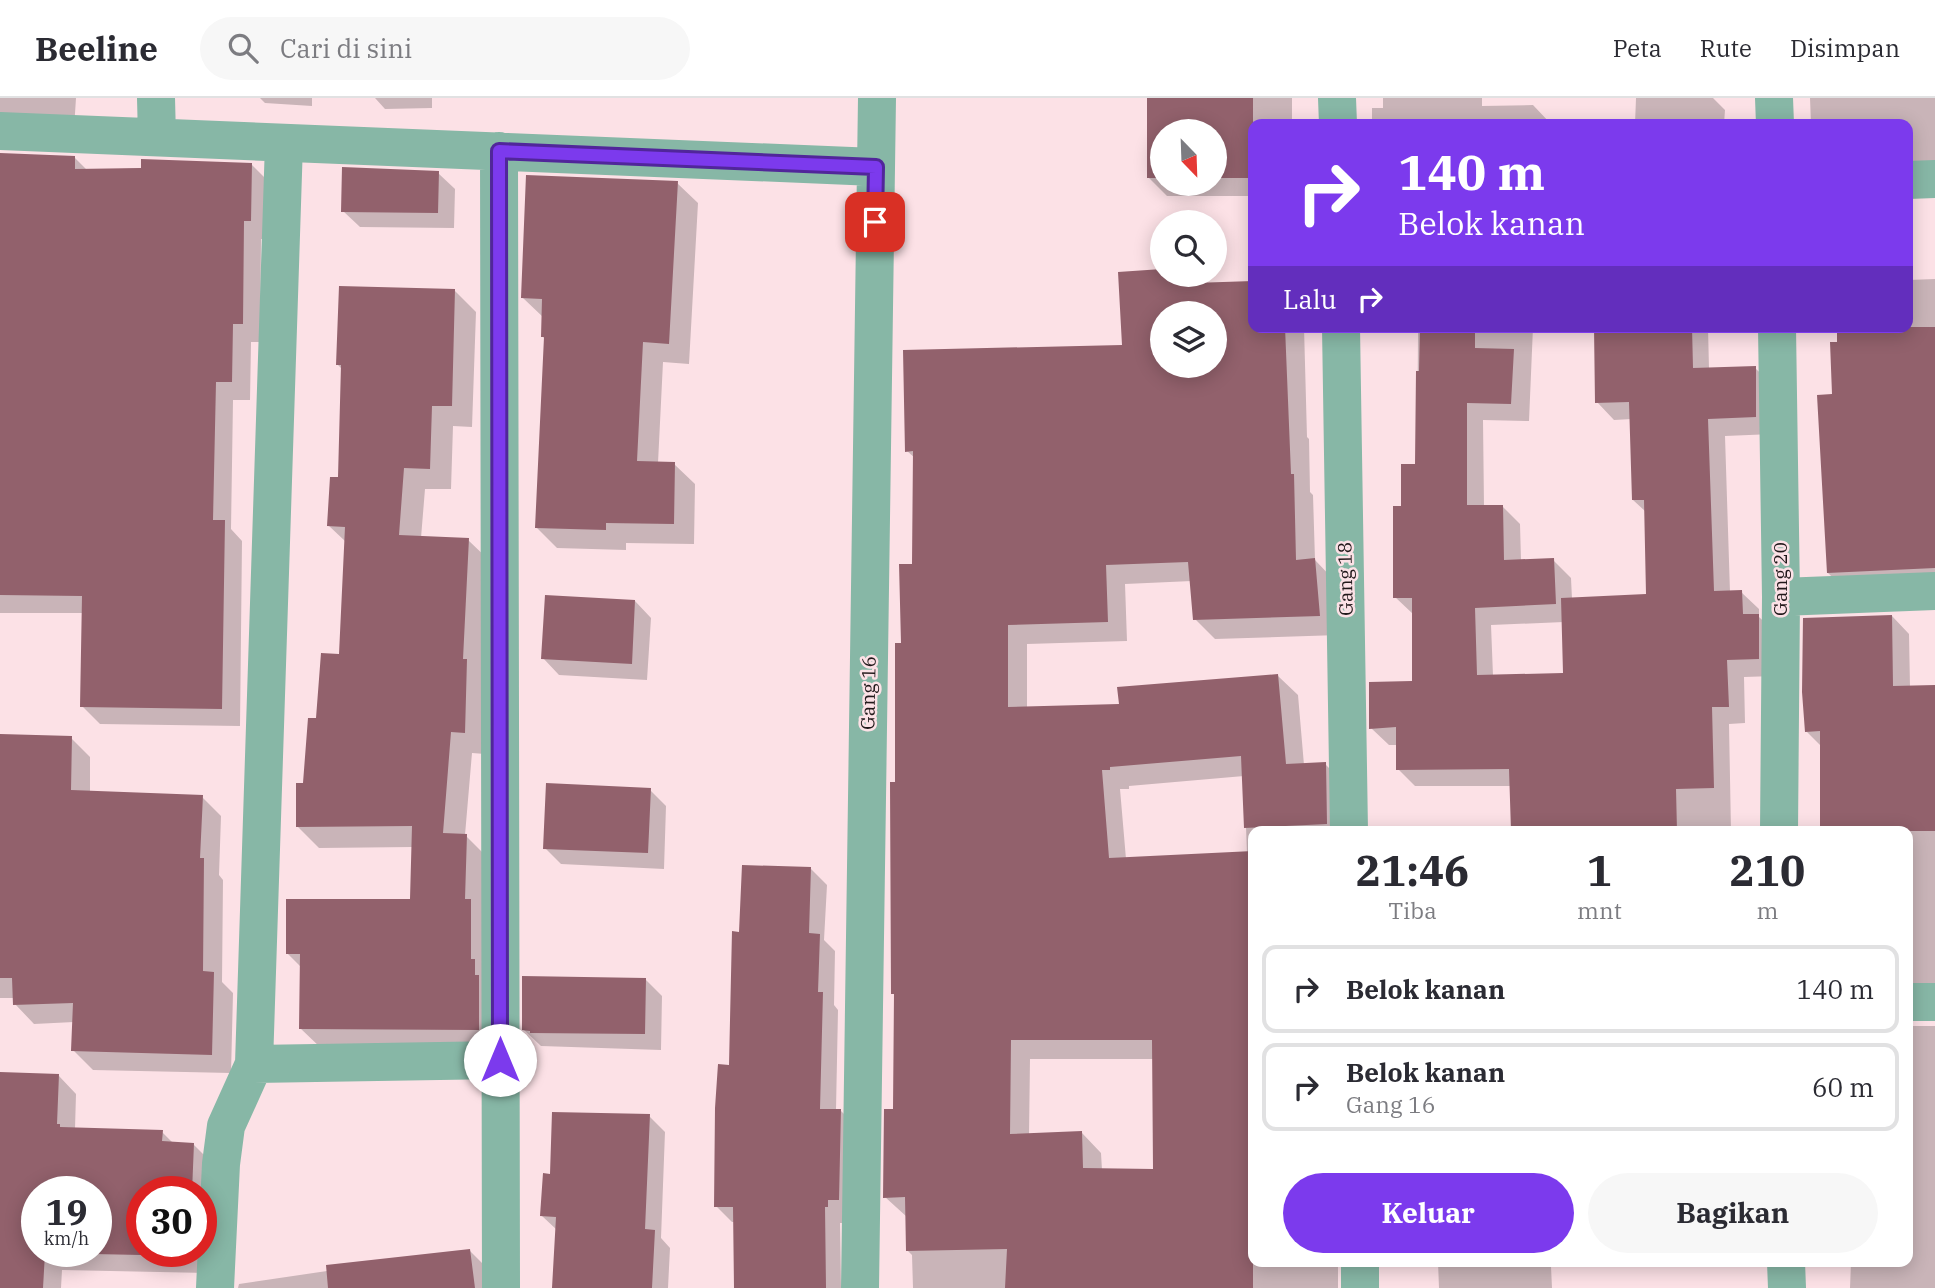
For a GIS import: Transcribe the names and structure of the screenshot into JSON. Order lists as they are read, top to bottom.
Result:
{
  "streets": {
    "street": ["Gang 18", "Gang 20", "Gang 16"]
  },
  "north": "bottom right",
  "page": {
    "header": "Beeline",
    "search": "Cari di sini",
    "nav": ["Peta", "Rute", "Disimpan"],
    "turn": ["140 m", "Belok kanan"],
    "then": "Lalu",
    "eta": [
      "21:46",
      "Tiba",
      "1",
      "mnt",
      "210",
      "m"
    ],
    "list": [
      {
        "name": "Belok kanan",
        "value": "140 m"
      },
      {
        "name": "Belok kanan",
        "note": "Gang 16",
        "value": "60 m"
      }
    ],
    "buttons": ["Keluar", "Bagikan"],
    "speed": "19 km/h",
    "limit": "30"
  }
}
